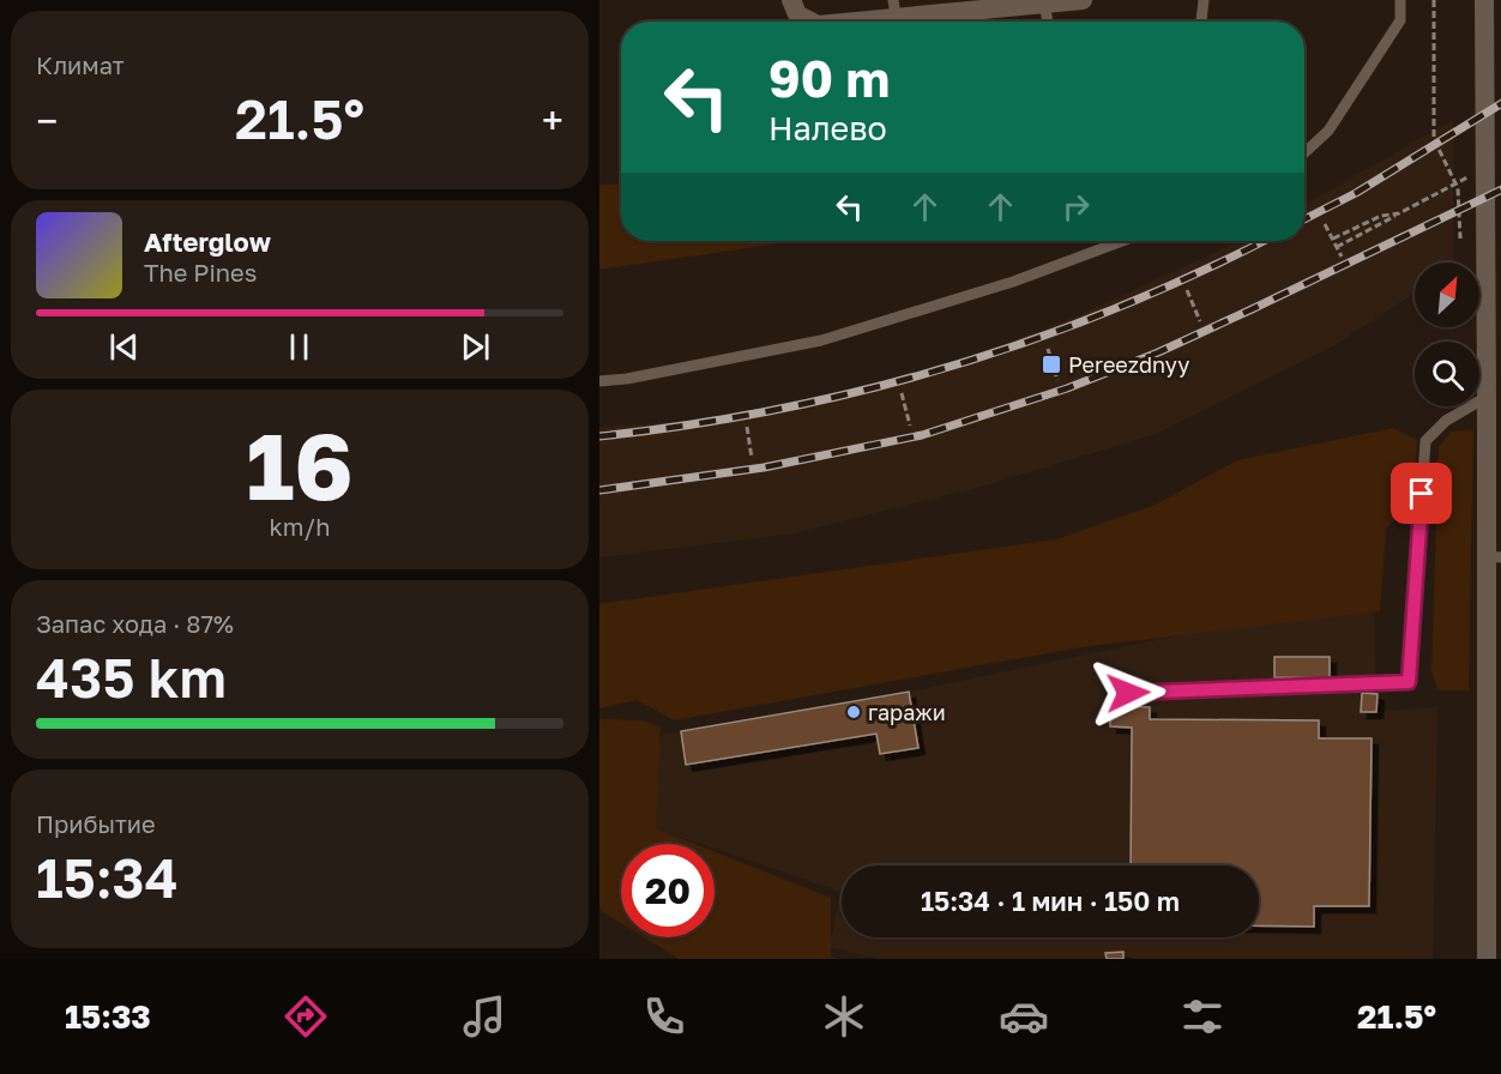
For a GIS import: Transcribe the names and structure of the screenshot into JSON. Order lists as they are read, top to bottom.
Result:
{
  "places": {
    "transit": ["Pereezdnyy"],
    "other": ["гаражи"]
  },
  "north": "top right",
  "page": {
    "tile": [
      "Климат",
      ["16", "km/h"],
      ["Запас хода · 87%", "435 km"],
      ["Прибытие", "15:34"]
    ],
    "turn": ["90 m", "Налево"],
    "heat": ["−", "21.5°", "+"],
    "song": ["Afterglow", "The Pines"],
    "limit": "20",
    "trip": "15:34 · 1 мин · 150 m",
    "tabs": ["15:33", "21.5°"]
  }
}
